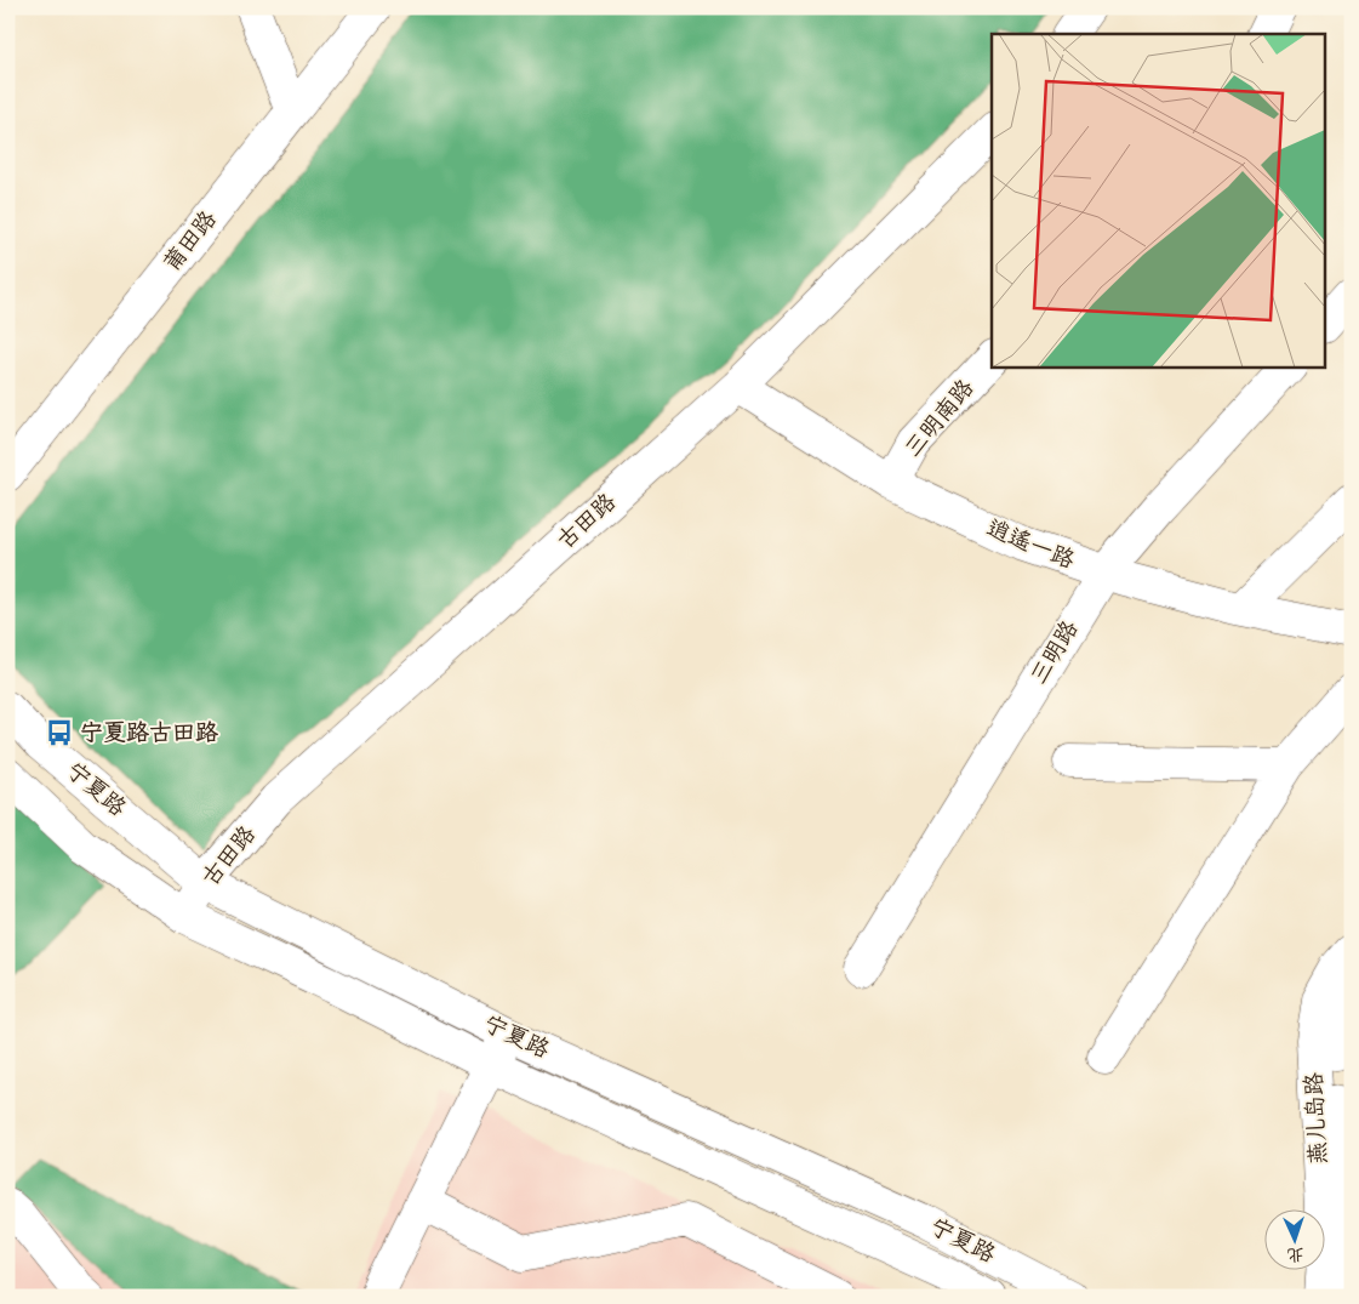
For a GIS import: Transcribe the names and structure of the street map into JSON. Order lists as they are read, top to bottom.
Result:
{
  "streets": {
    "street": [
      "莆田路",
      "三明南路",
      "古田路",
      "逍遥一路",
      "三明路",
      "宁夏路",
      "燕儿岛路"
    ]
  },
  "crossings": [
    ["三明南路", "逍遥一路"],
    ["古田路", "逍遥一路"],
    ["古田路", "宁夏路"],
    ["逍遥一路", "三明路"]
  ],
  "places": {
    "bus stop": ["宁夏路古田路"]
  },
  "north": "bottom"
}
